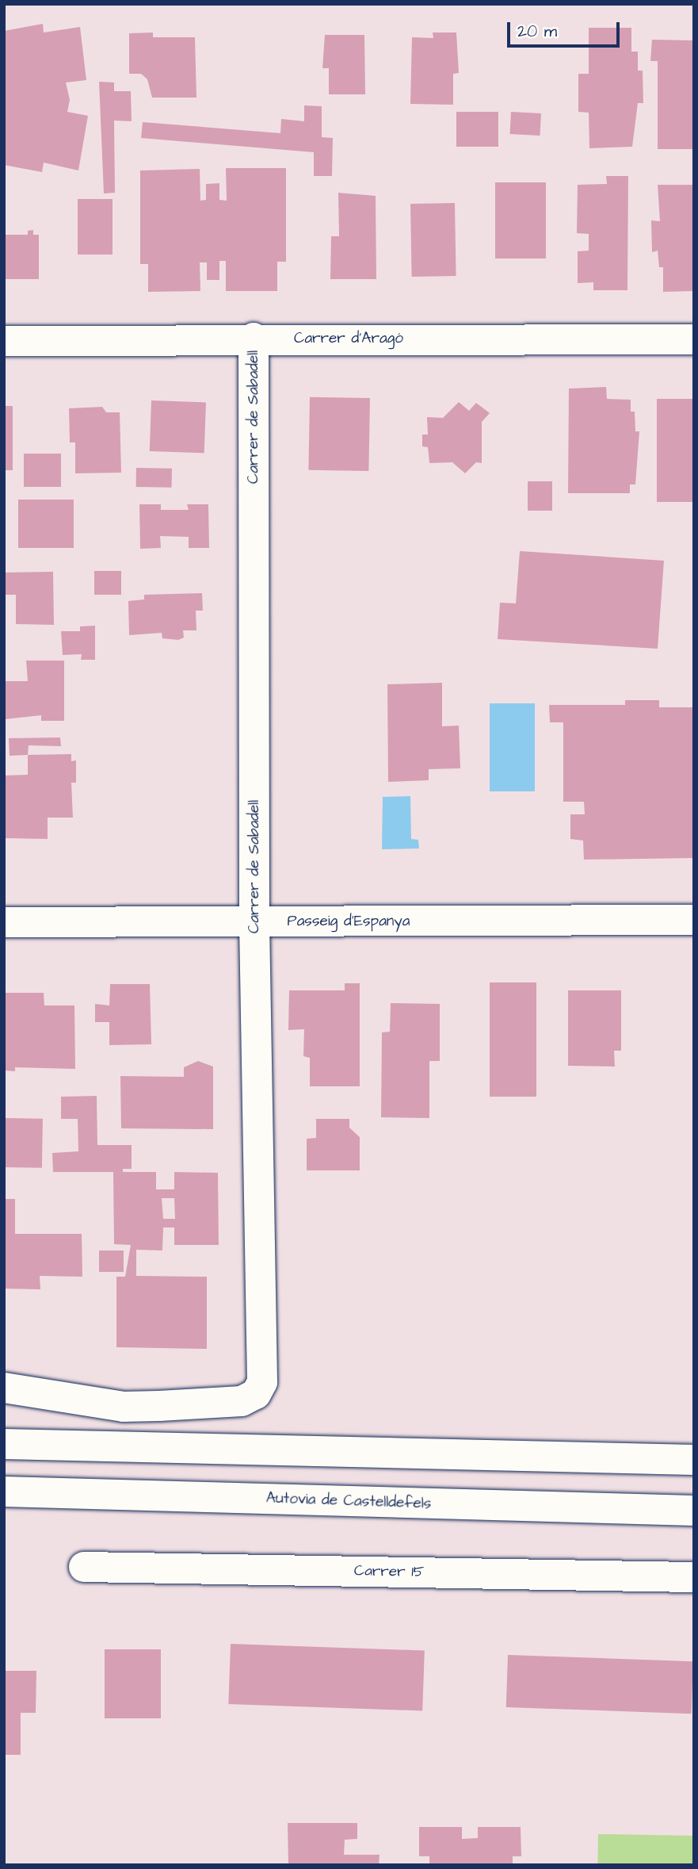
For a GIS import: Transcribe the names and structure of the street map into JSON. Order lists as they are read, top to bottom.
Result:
{
  "streets": {
    "main road": [
      "Carrer d'Aragó",
      "Carrer de Sabadell",
      "Passeig d'Espanya",
      "Autovia de Castelldefels",
      "Carrer 15"
    ]
  },
  "crossings": [
    ["Carrer d'Aragó", "Carrer de Sabadell"],
    ["Carrer de Sabadell", "Passeig d'Espanya"]
  ],
  "scale_bar": "20 m"
}
